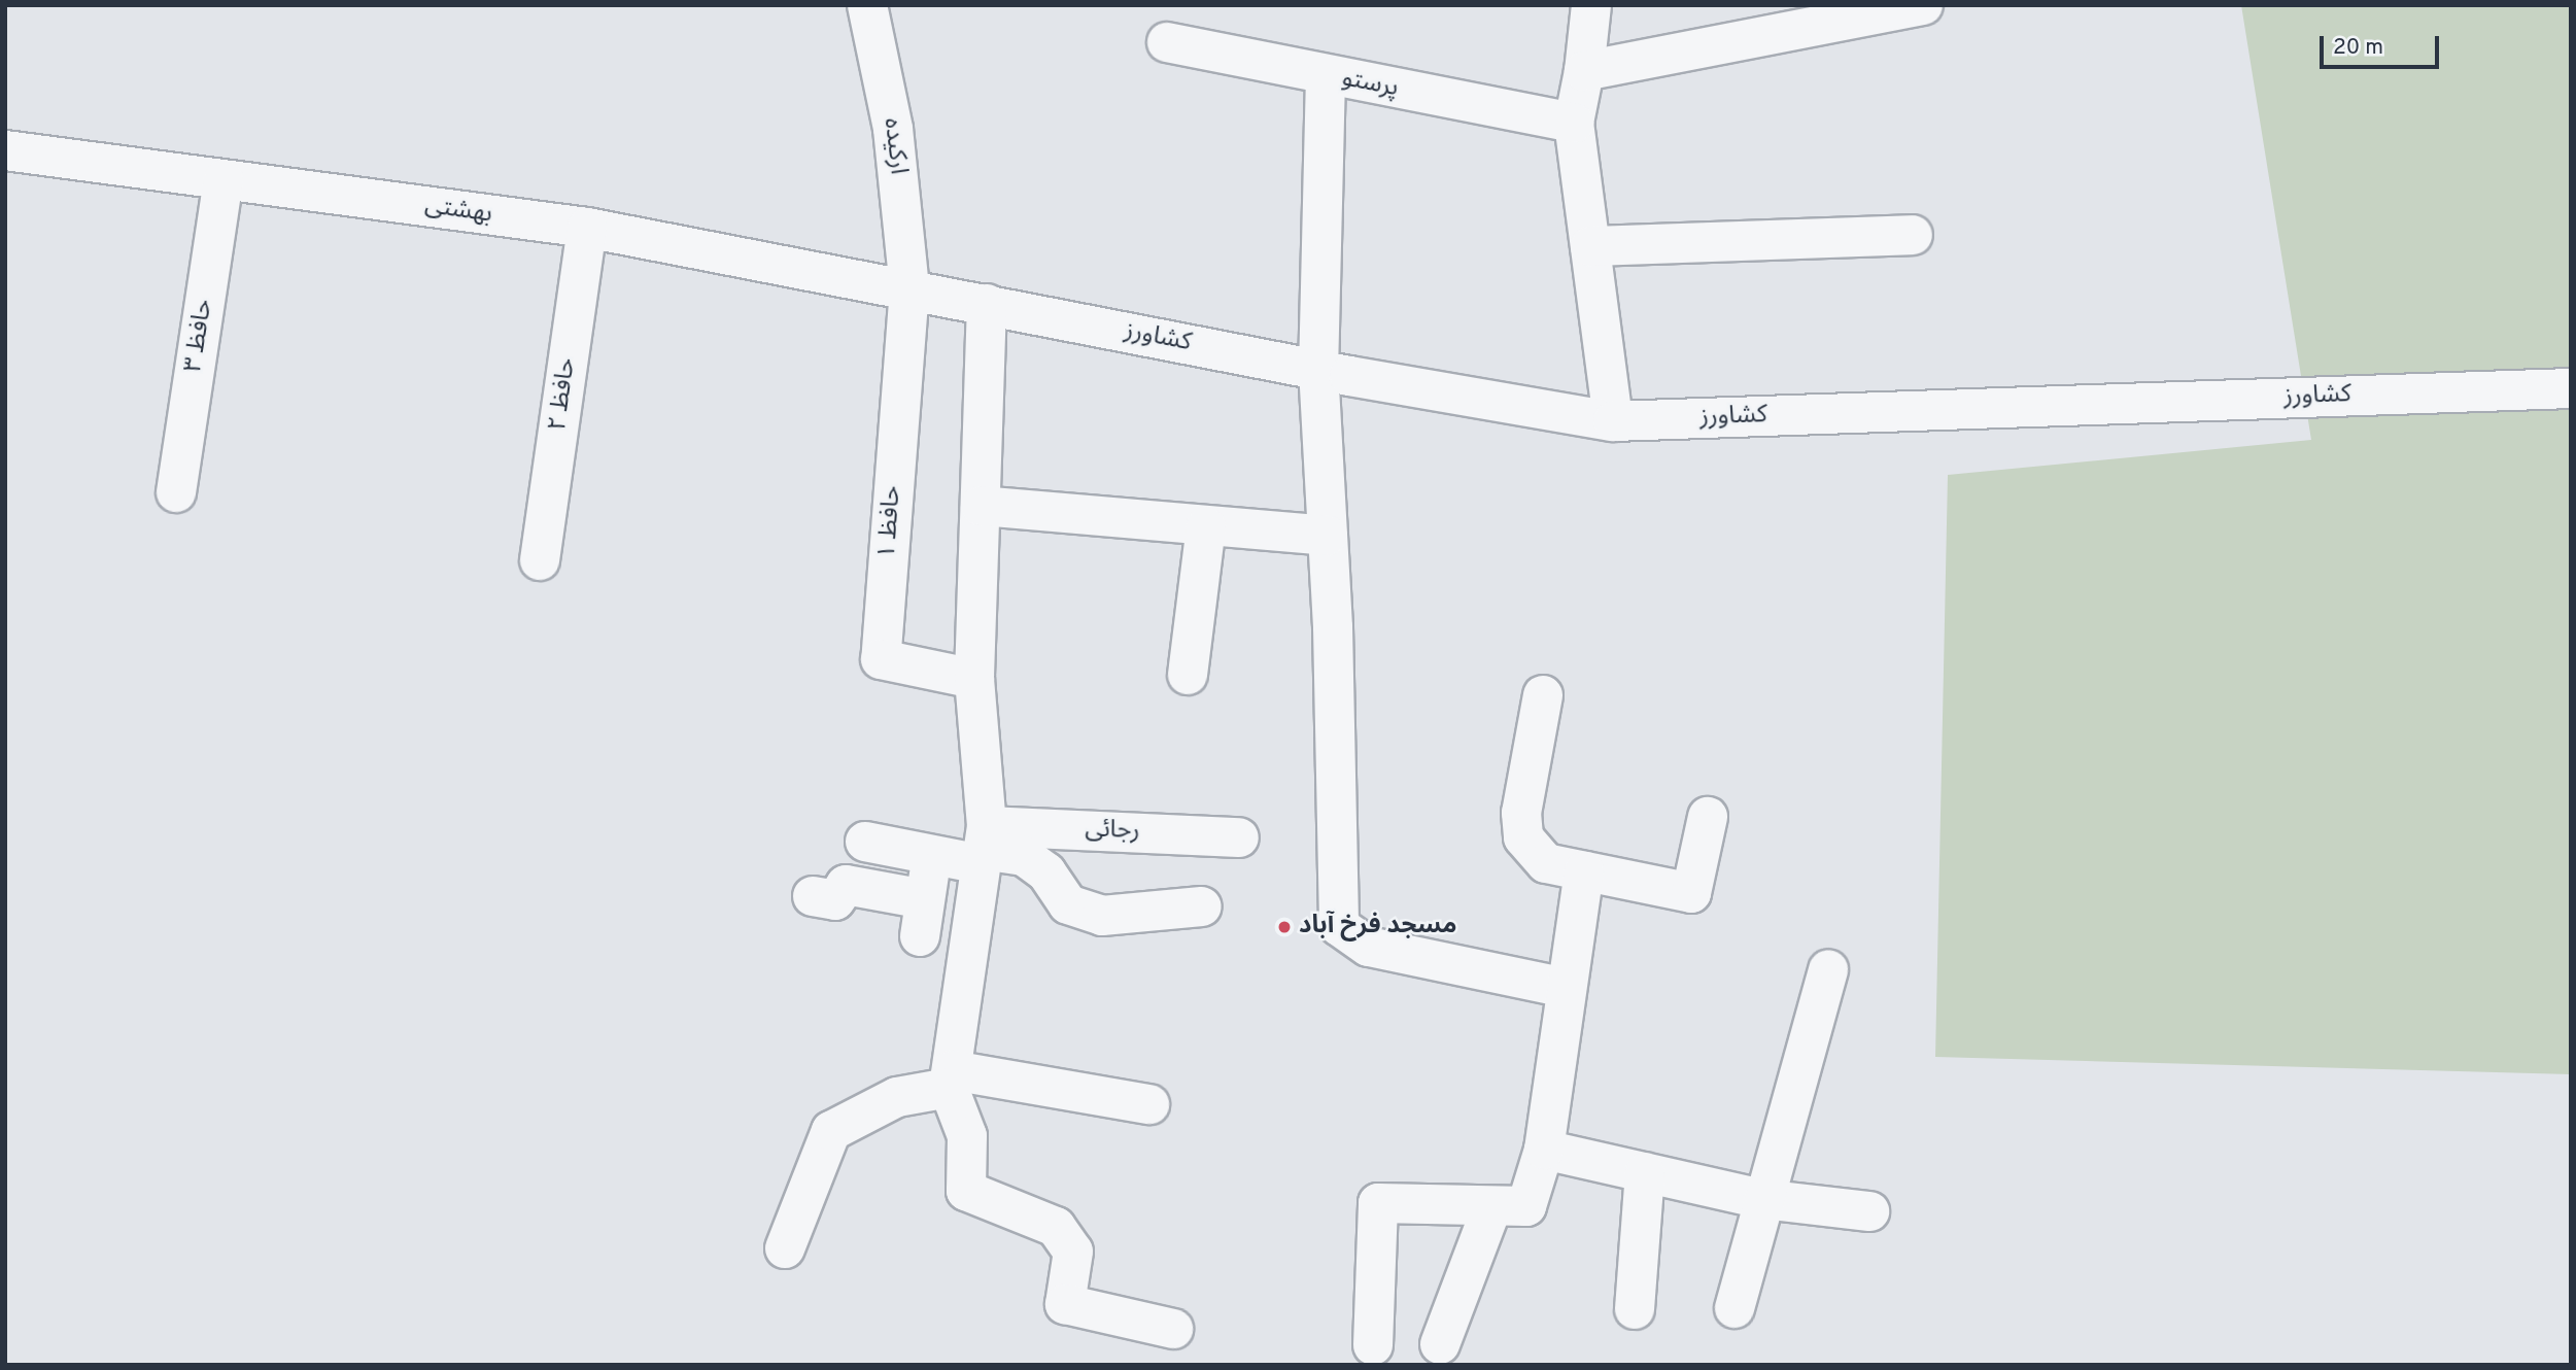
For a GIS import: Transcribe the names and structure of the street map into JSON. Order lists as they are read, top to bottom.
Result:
{
  "streets": {
    "street": [
      "پرستو",
      "ارکیده",
      "بهشتی",
      "حافظ ۳",
      "کشاورز",
      "حافظ ۲",
      "حافظ ۱",
      "رجائی"
    ]
  },
  "crossings": [
    ["ارکیده", "بهشتی"],
    ["ارکیده", "کشاورز"],
    ["ارکیده", "حافظ ۱"],
    ["بهشتی", "حافظ ۳"],
    ["بهشتی", "کشاورز"],
    ["بهشتی", "حافظ ۲"],
    ["بهشتی", "حافظ ۱"],
    ["کشاورز", "حافظ ۱"]
  ],
  "places": ["مسجد فرخ آباد"],
  "scale_bar": "20 m"
}
